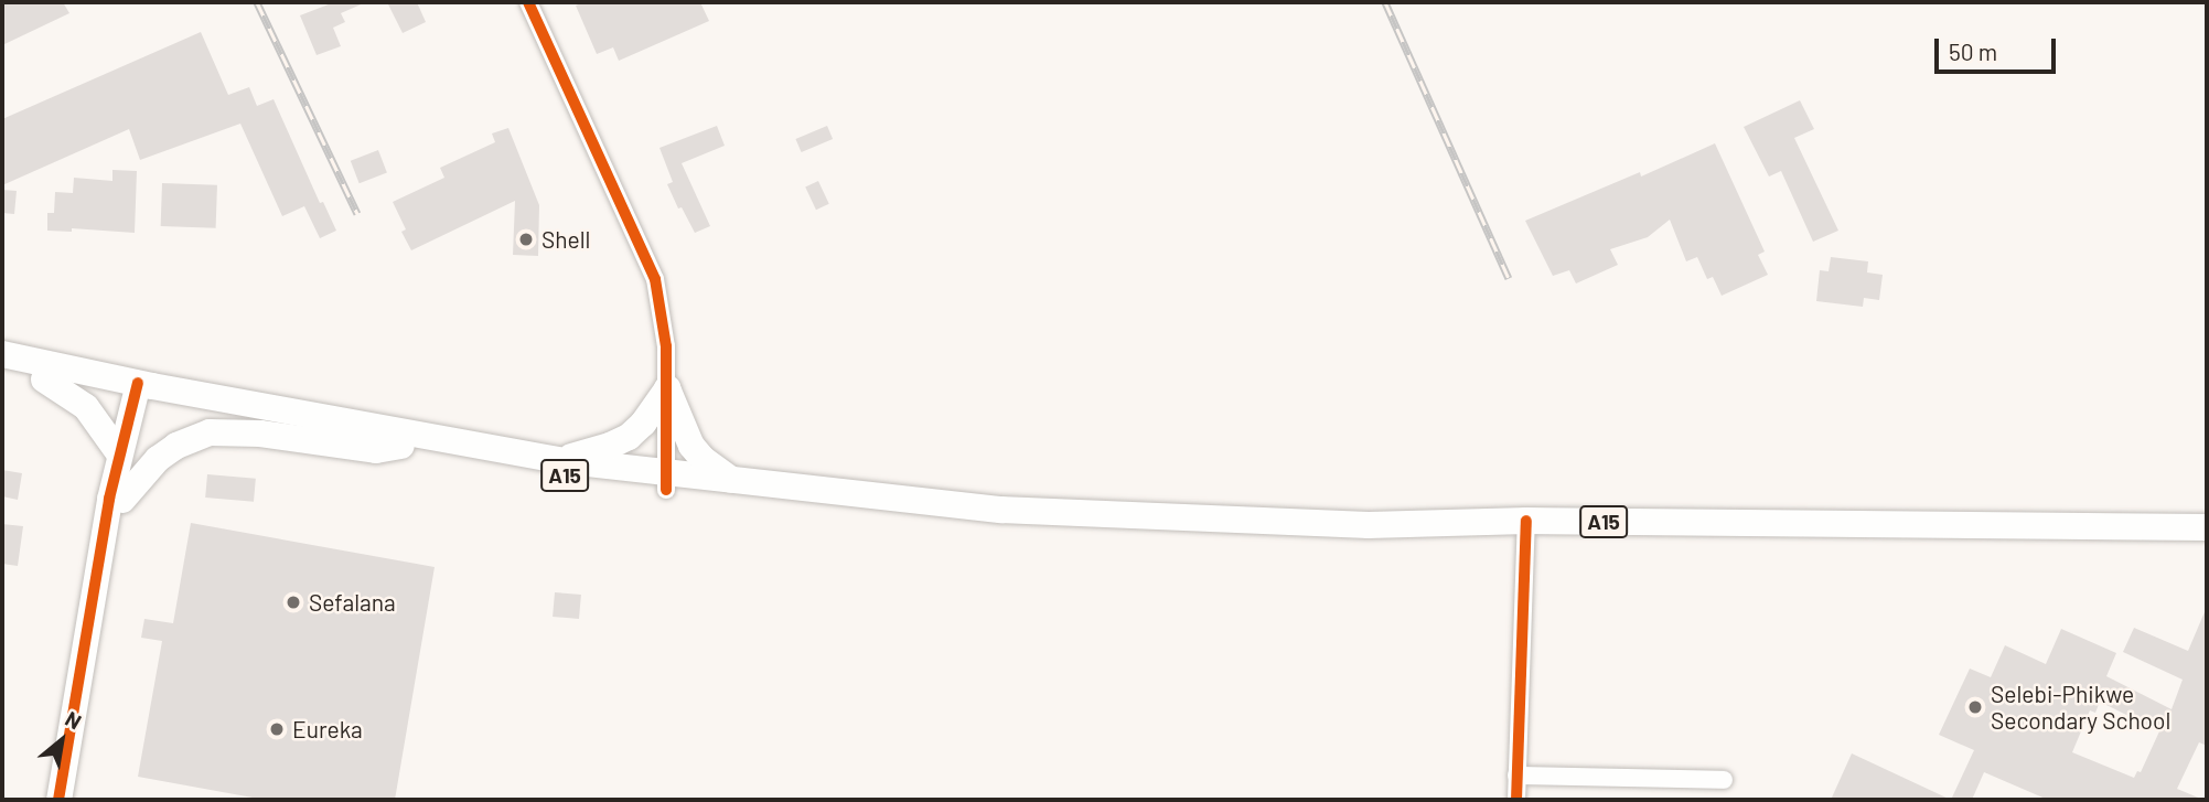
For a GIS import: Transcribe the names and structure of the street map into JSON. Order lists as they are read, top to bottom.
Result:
{
  "streets": {
    "main road": ["A15"]
  },
  "places": [
    "Shell",
    "Sefalana",
    "Selebi-Phikwe Secondary School",
    "Eureka"
  ],
  "scale_bar": "50 m",
  "north": "top right"
}
